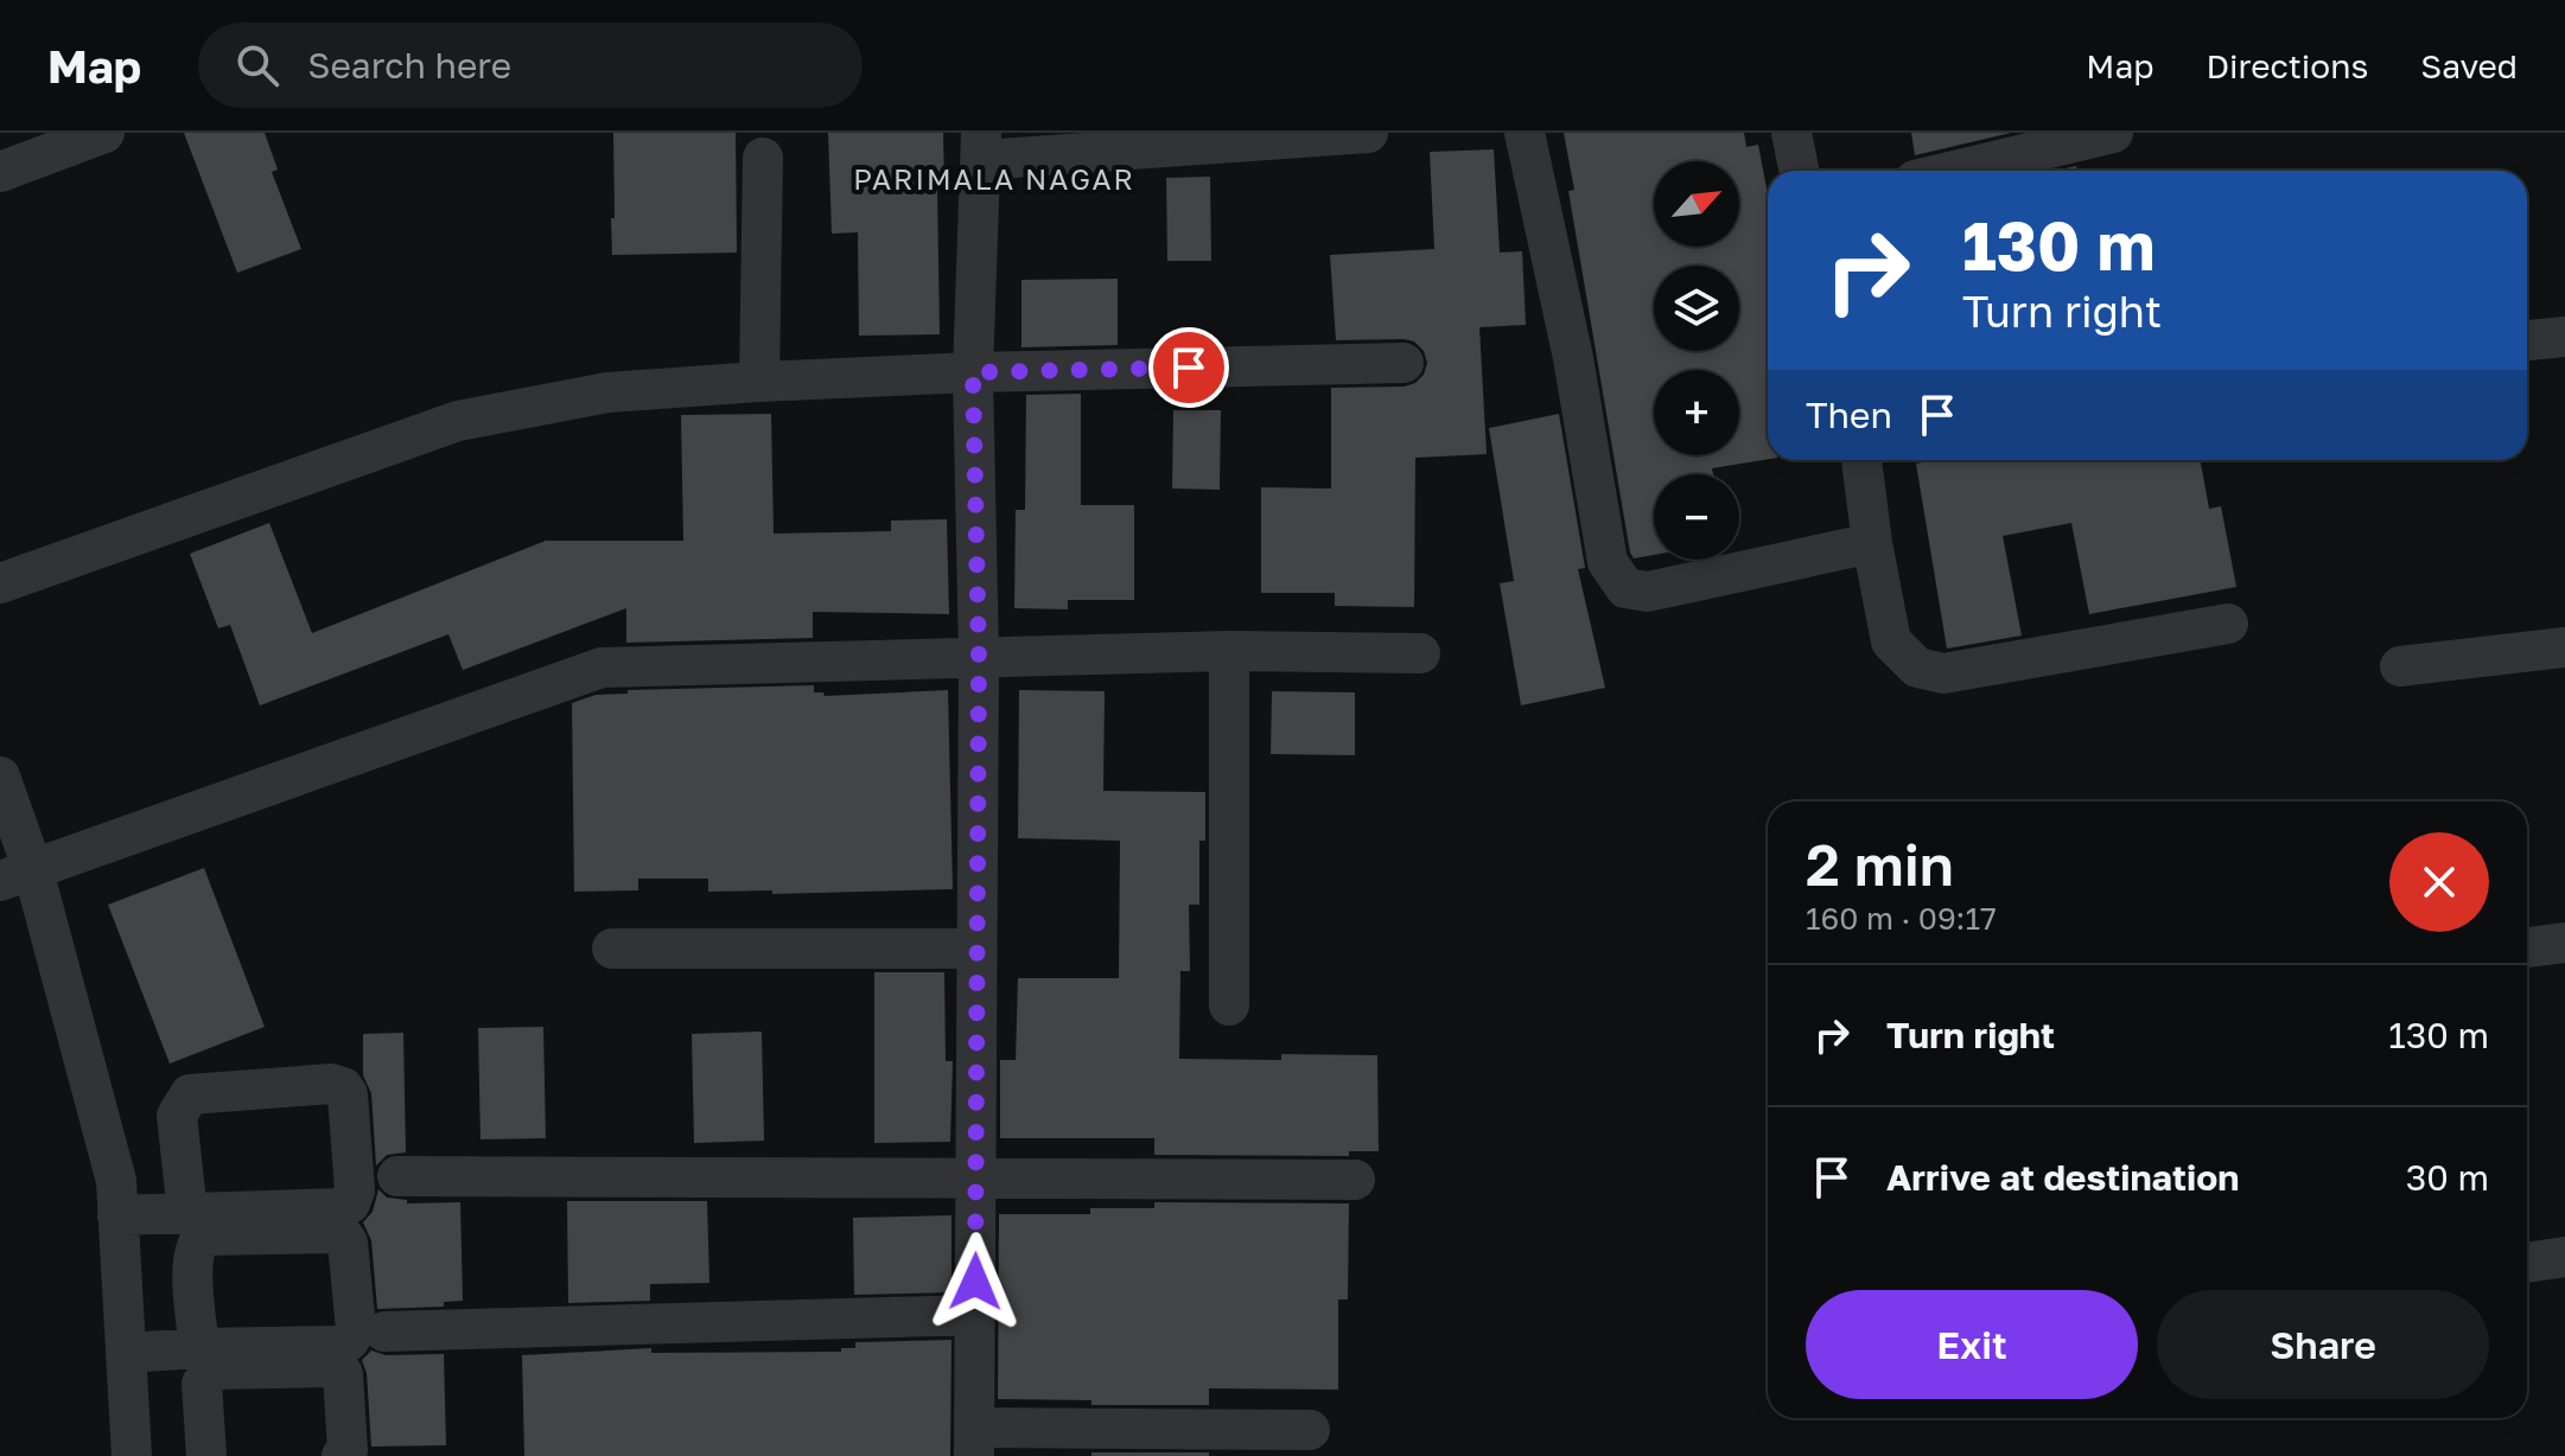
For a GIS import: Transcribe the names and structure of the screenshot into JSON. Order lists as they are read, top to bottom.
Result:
{
  "districts": ["PARIMALA NAGAR"],
  "north": "top right",
  "page": {
    "header": "Map",
    "search": "Search here",
    "nav": ["Map", "Directions", "Saved"],
    "map_buttons": ["+", "−"],
    "turn": ["130 m", "Turn right"],
    "then": "Then",
    "heading": ["2 min", "160 m · 09:17"],
    "list": [
      {
        "name": "Turn right",
        "value": "130 m"
      },
      {
        "name": "Arrive at destination",
        "value": "30 m"
      }
    ],
    "buttons": ["Exit", "Share"]
  }
}
